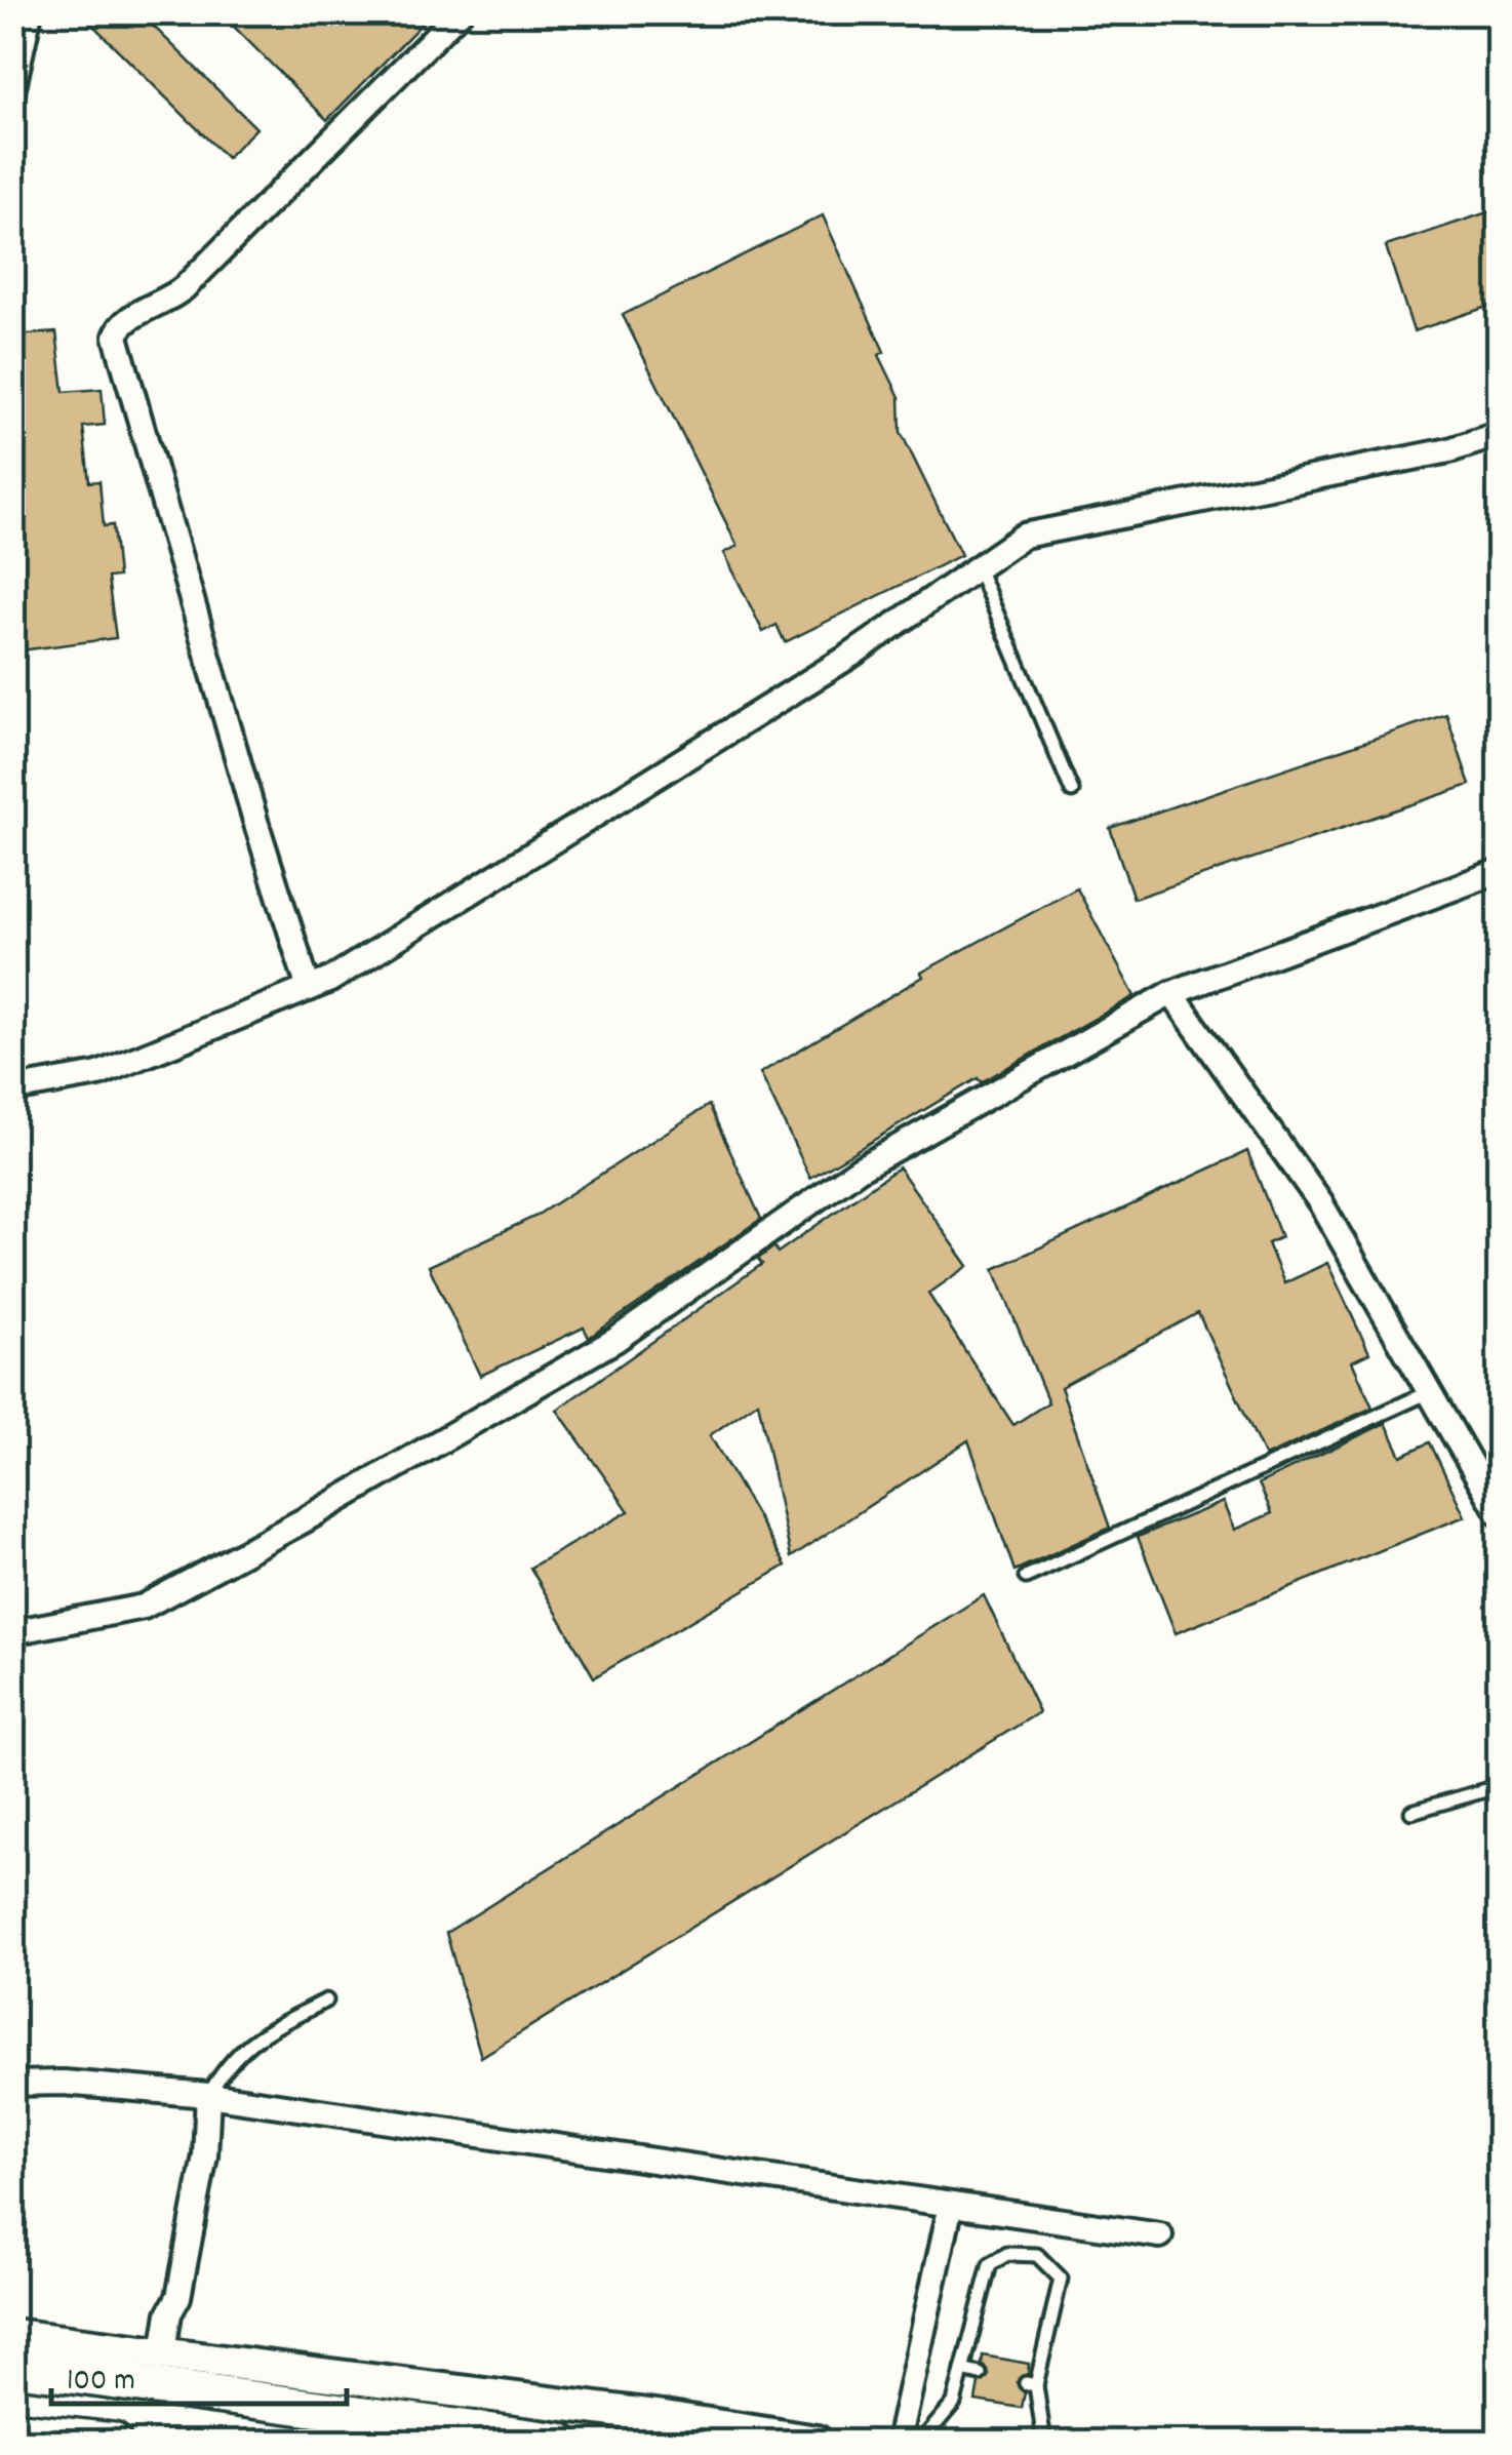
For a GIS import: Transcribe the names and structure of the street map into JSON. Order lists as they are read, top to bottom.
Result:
{
  "scale_bar": "100 m"
}
